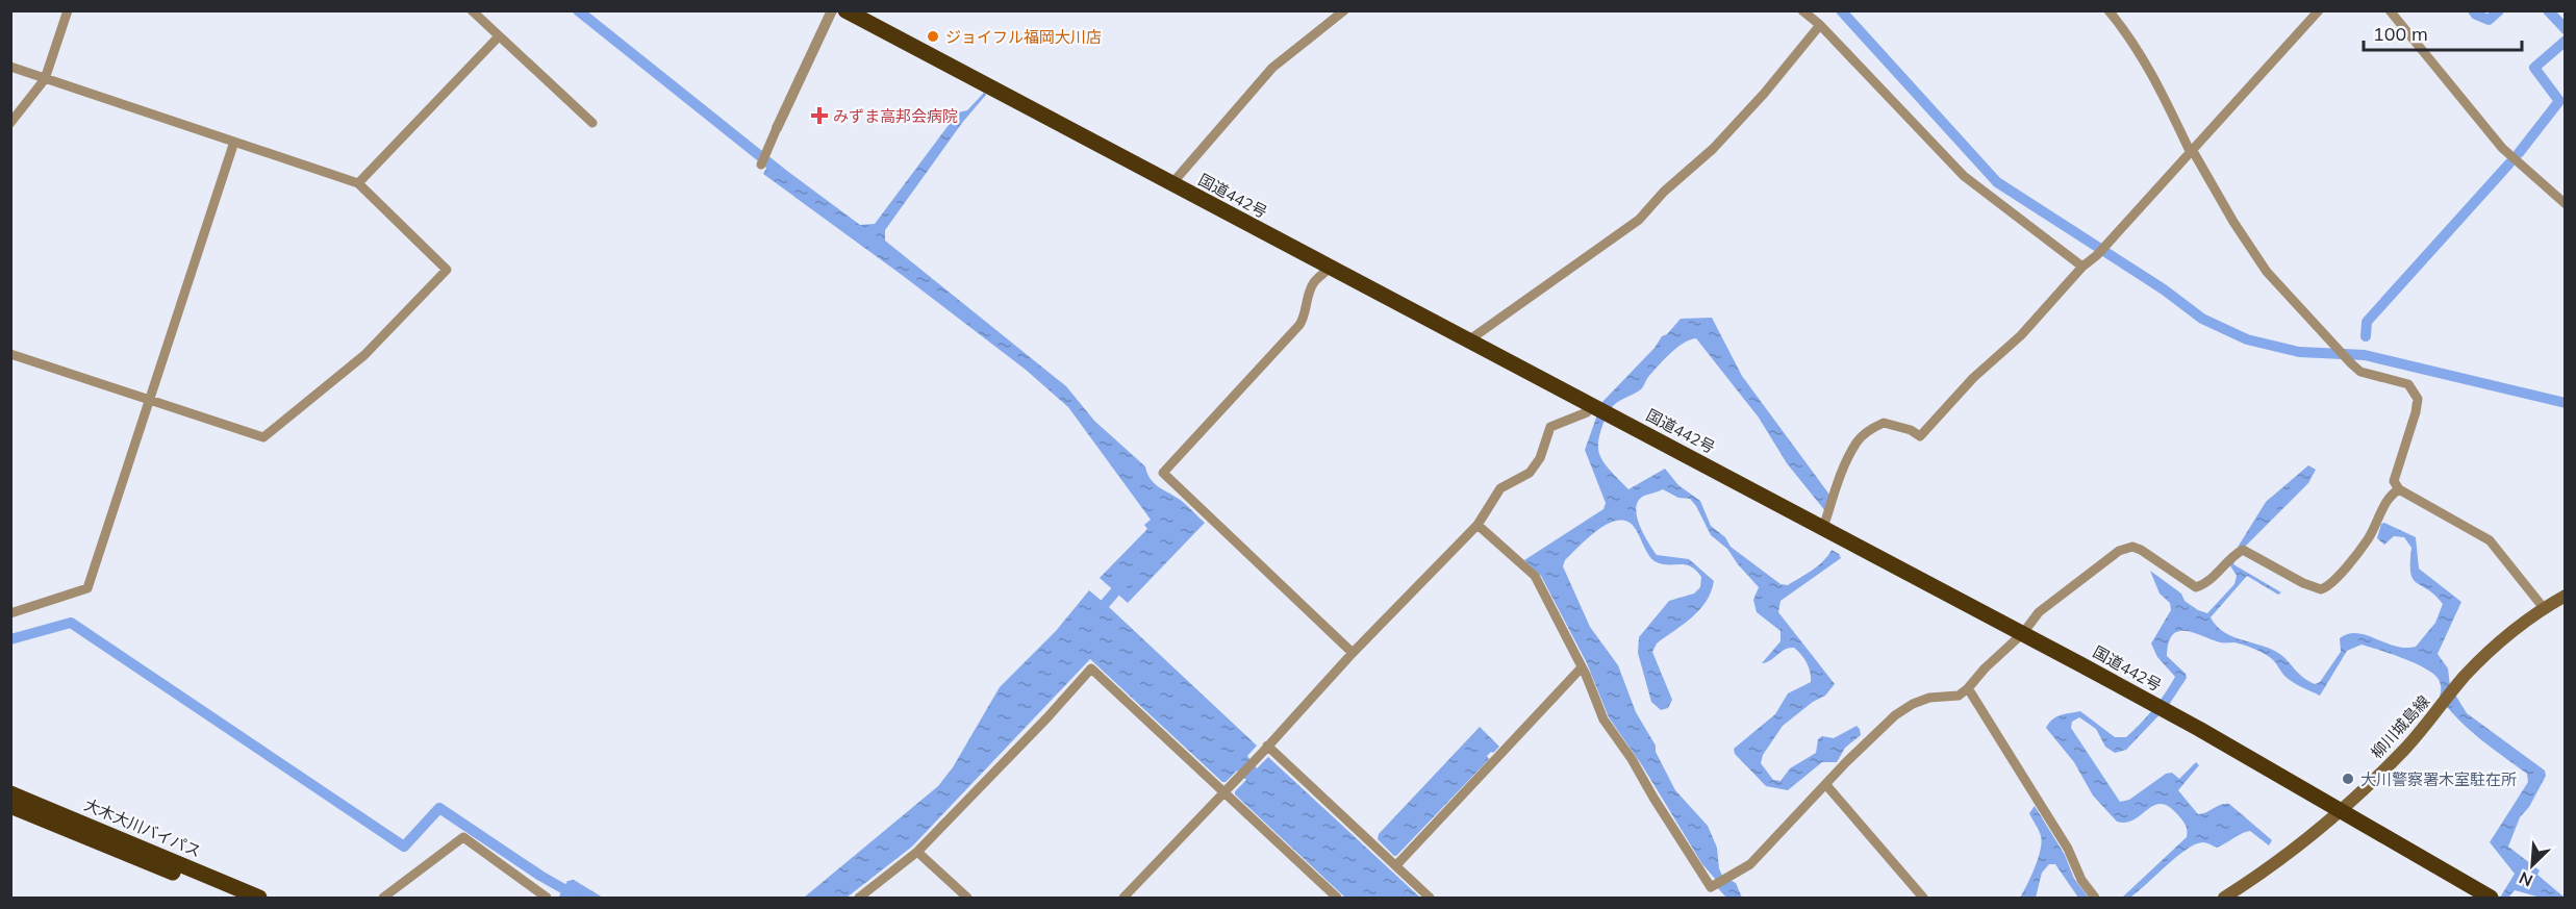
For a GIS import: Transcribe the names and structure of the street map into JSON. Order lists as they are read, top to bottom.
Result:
{
  "streets": {
    "highway": ["国道442号", "大木大川バイパス"],
    "main road": ["柳川城島線"]
  },
  "crossings": [
    ["国道442号", "柳川城島線"]
  ],
  "places": {
    "other": ["ジョイフル福岡大川店", "大川警察署木室駐在所"],
    "health": ["みずま高邦会病院"]
  },
  "scale_bar": "100 m",
  "north": "bottom left"
}
